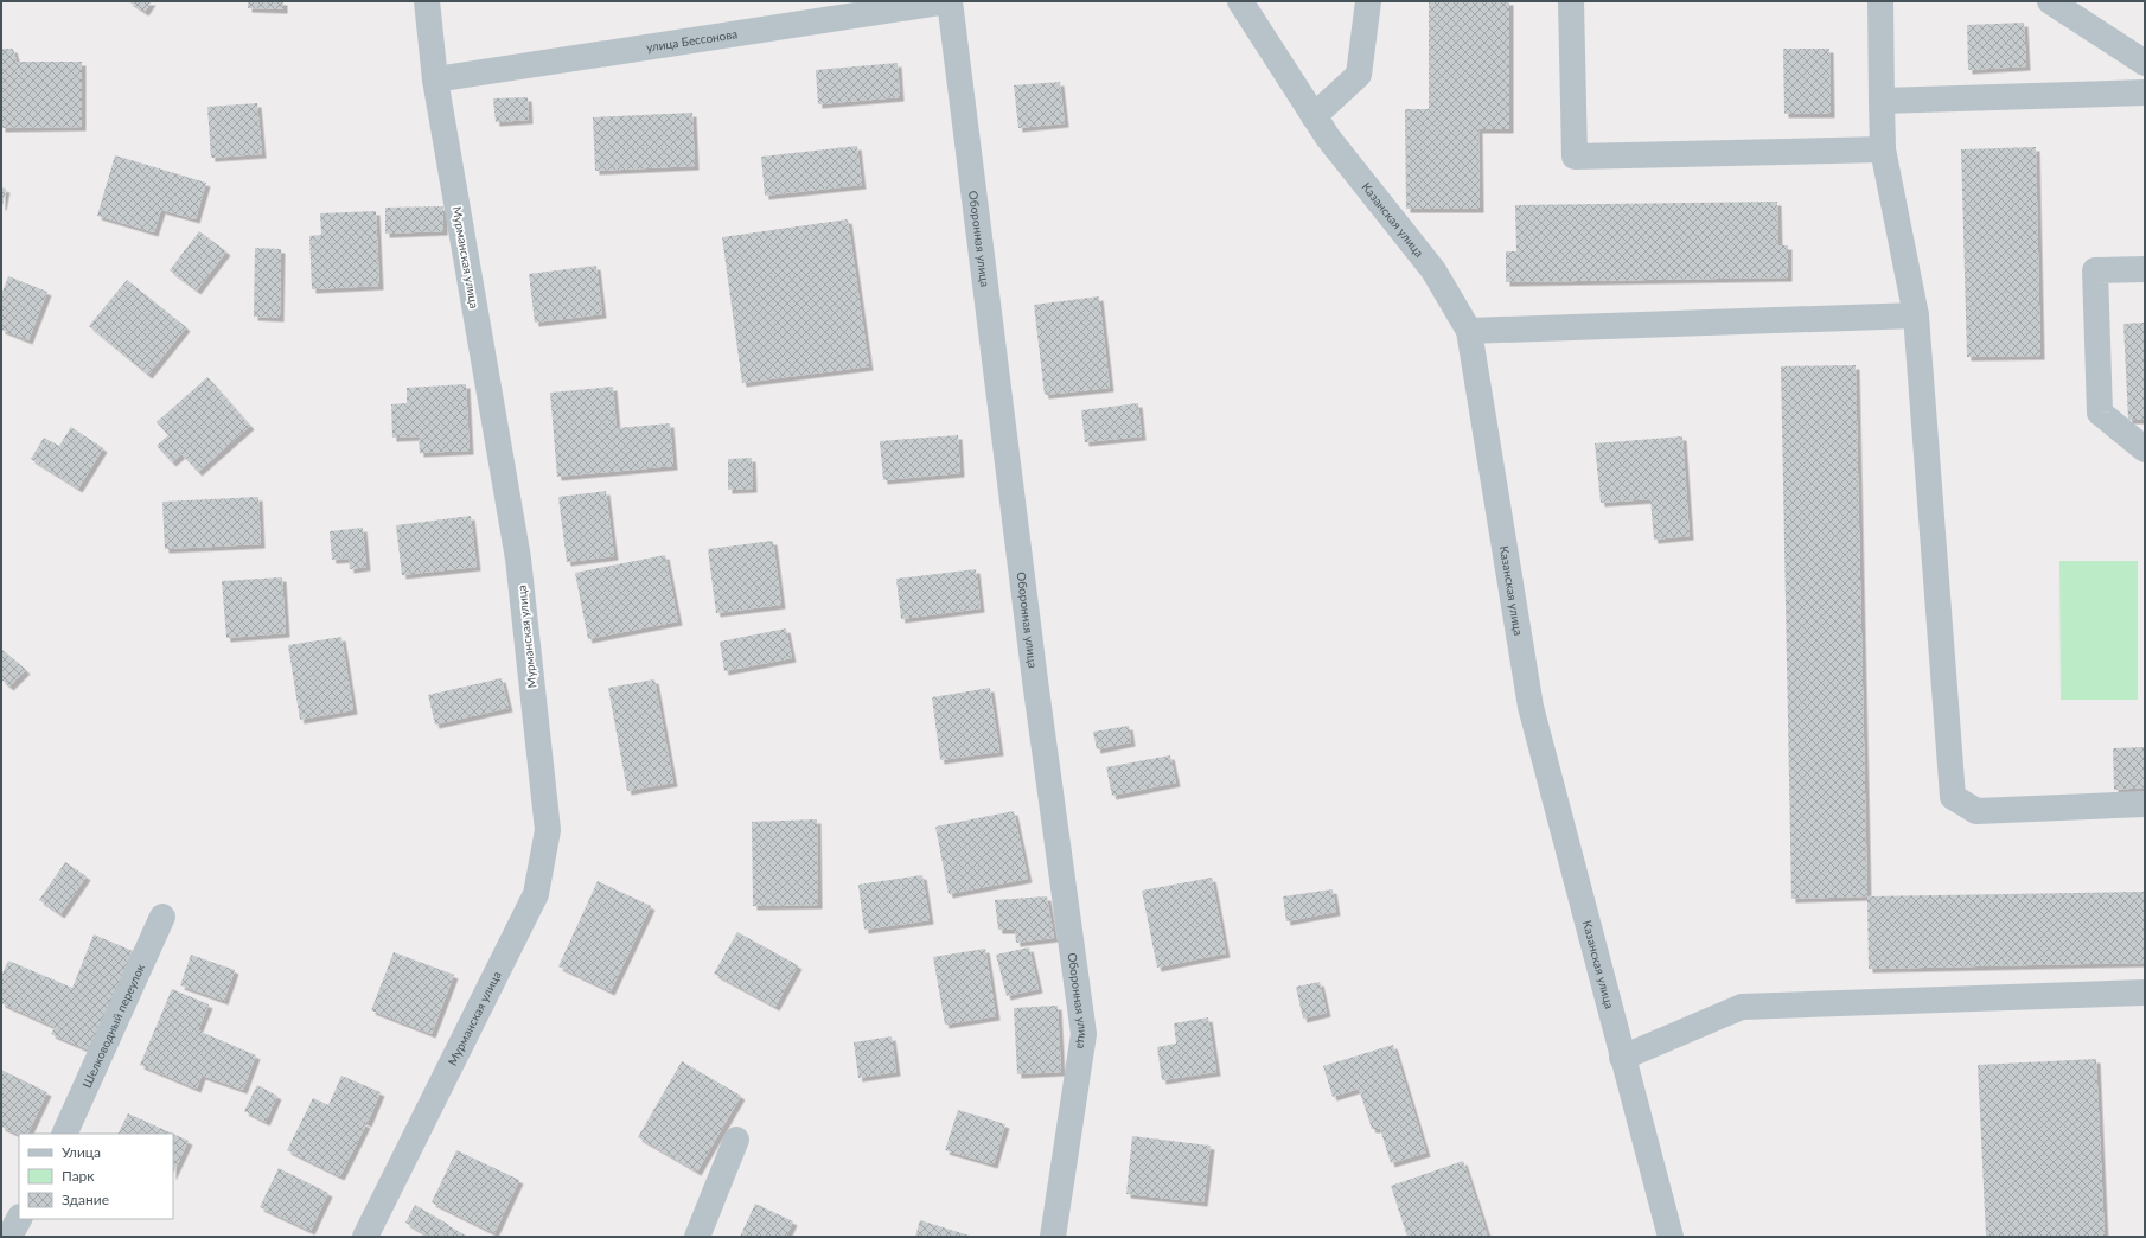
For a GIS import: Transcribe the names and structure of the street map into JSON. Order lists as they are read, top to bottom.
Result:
{
  "streets": {
    "street": [
      "улица Бессонова",
      "Казанская улица",
      "Оборонная улица",
      "Мурманская улица",
      "Шелководный переулок"
    ]
  },
  "crossings": [
    ["улица Бессонова", "Оборонная улица"],
    ["улица Бессонова", "Мурманская улица"]
  ],
  "legend": ["Улица", "Парк", "Здание"]
}
